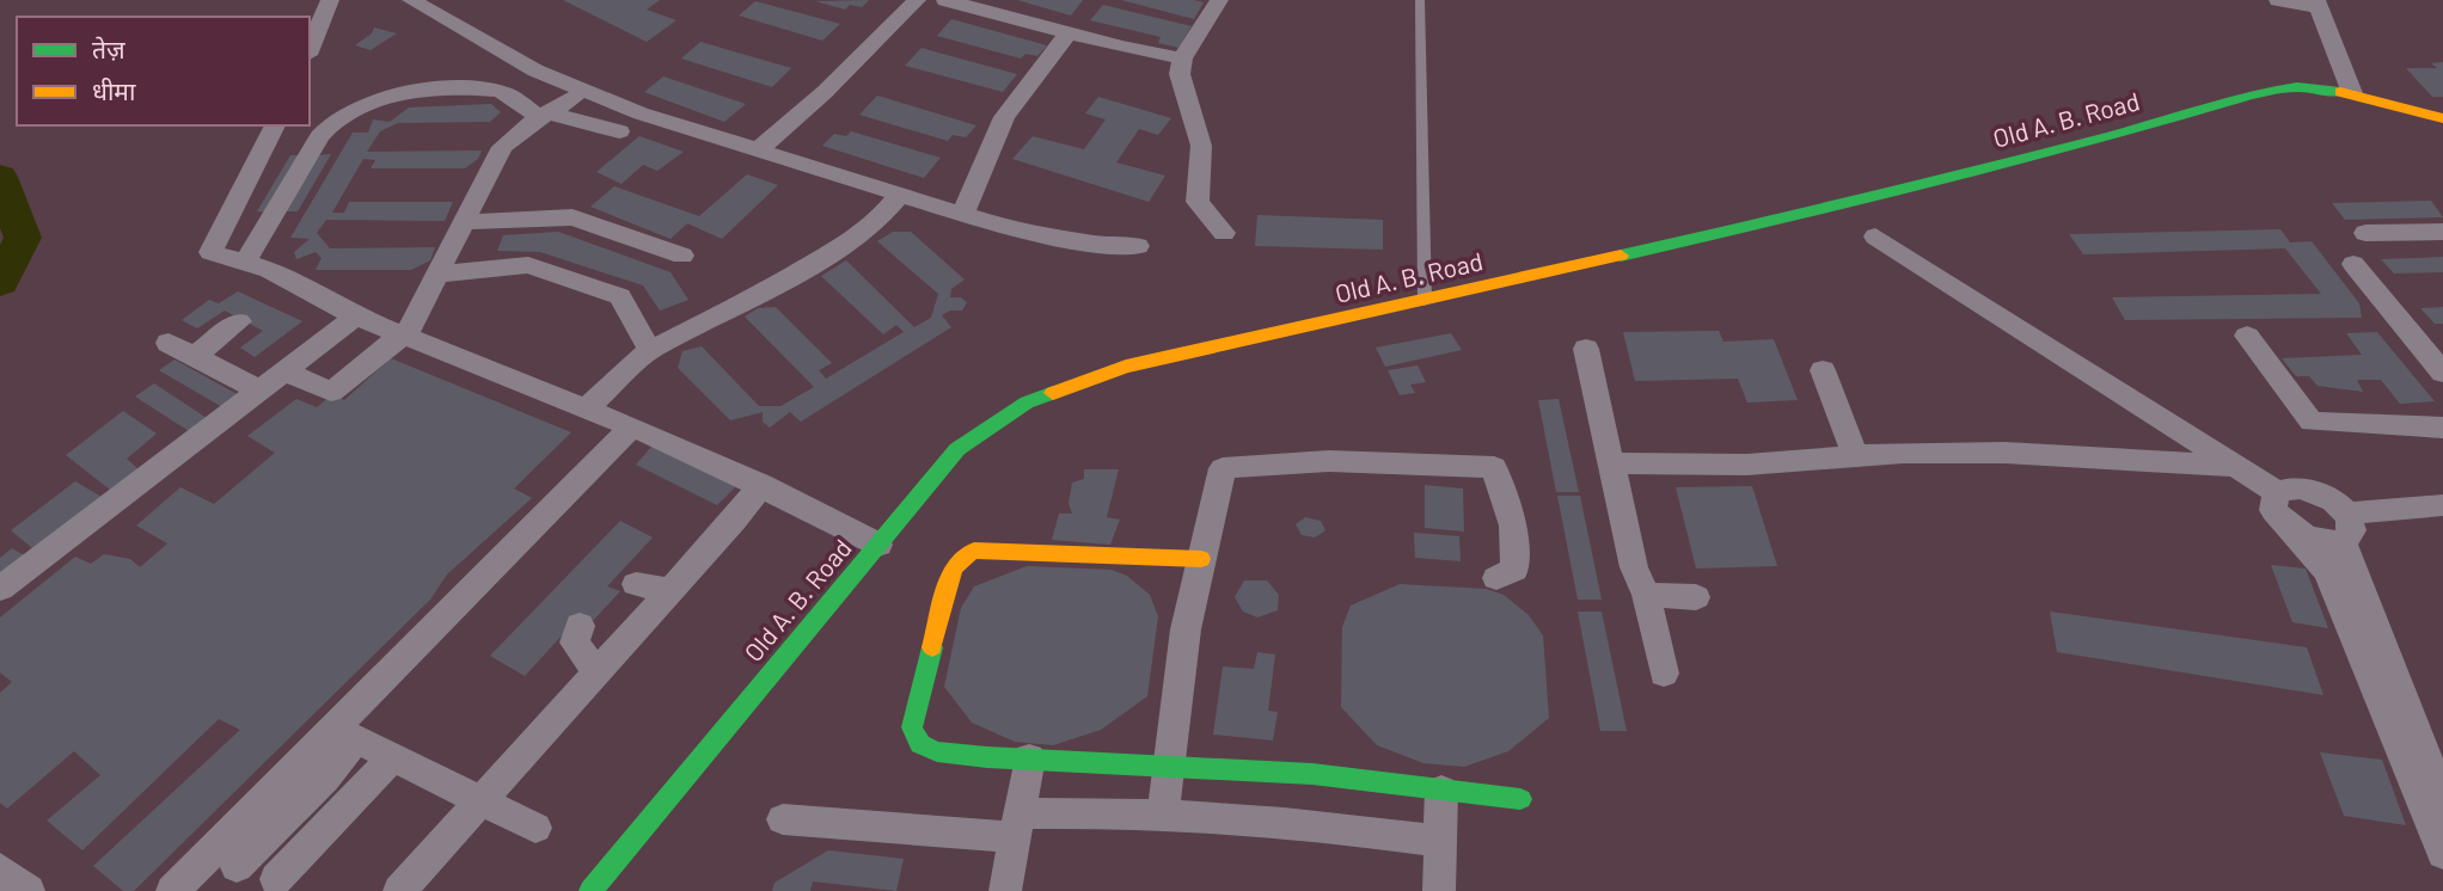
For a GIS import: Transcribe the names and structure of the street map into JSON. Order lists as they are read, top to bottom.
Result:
{
  "streets": {
    "street": ["Old A. B. Road"]
  },
  "legend": ["तेज़", "धीमा"]
}
